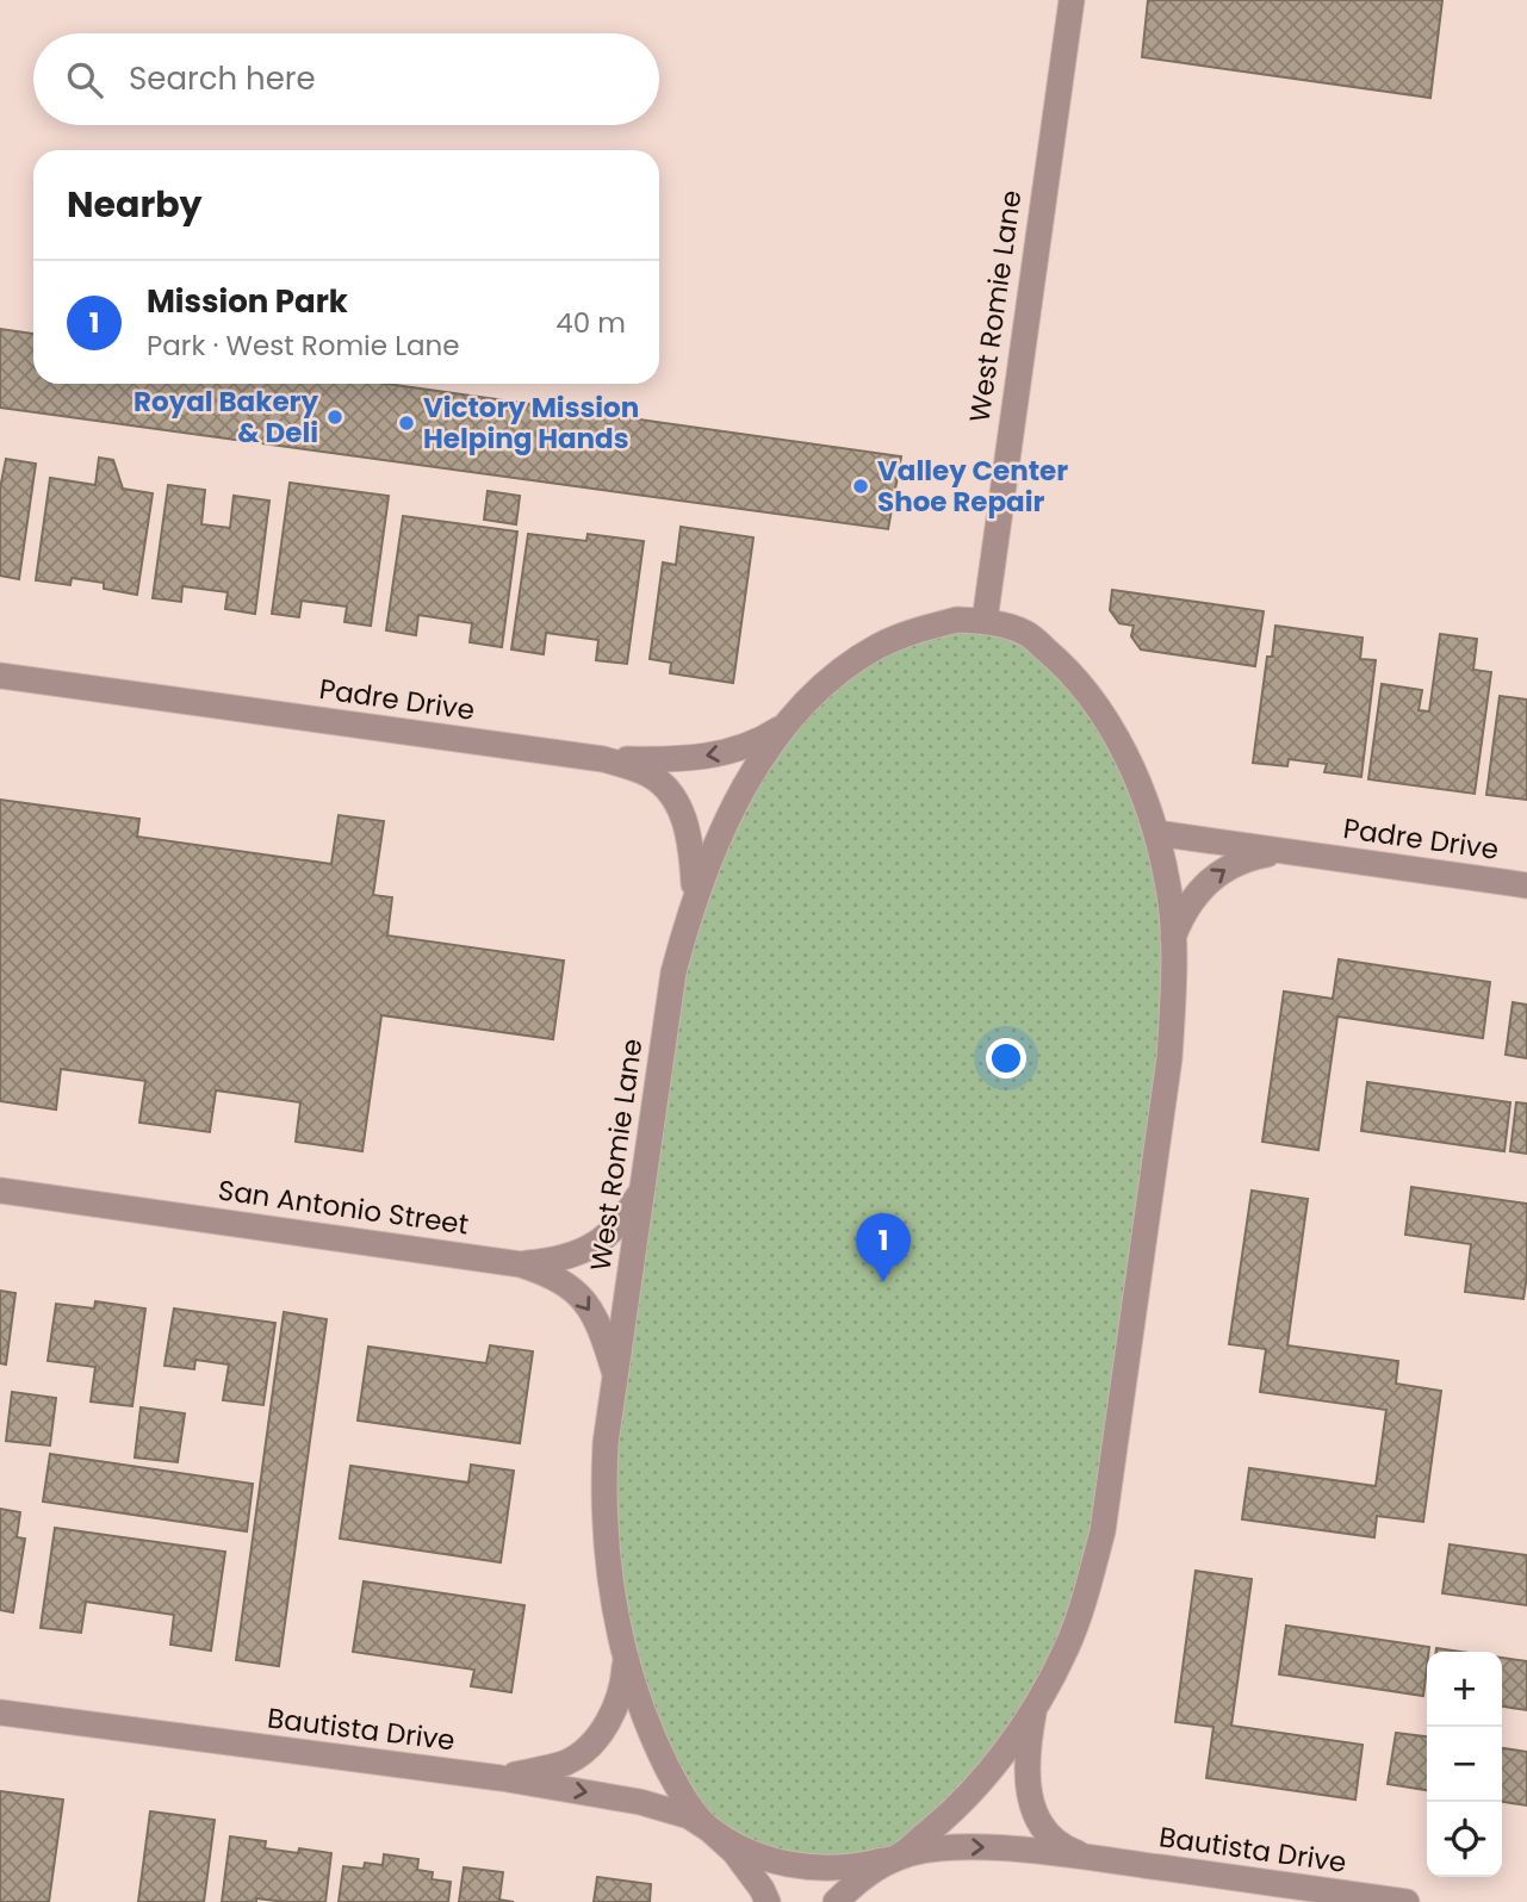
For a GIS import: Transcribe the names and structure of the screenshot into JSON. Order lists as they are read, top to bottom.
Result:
{
  "streets": {
    "street": [
      "West Romie Lane",
      "Padre Drive",
      "San Antonio Street",
      "Bautista Drive"
    ]
  },
  "crossings": [
    ["West Romie Lane", "Padre Drive"],
    ["West Romie Lane", "San Antonio Street"],
    ["West Romie Lane", "Bautista Drive"]
  ],
  "places": ["Royal Bakery & Deli", "Victory Mission Helping Hands", "Valley Center Shoe Repair"],
  "page": {
    "search": "Search here",
    "heading": "Nearby",
    "list": [
      {
        "mark": "1",
        "name": "Mission Park",
        "note": "Park · West Romie Lane",
        "value": "40 m"
      }
    ],
    "pins": "1",
    "map_buttons": ["+", "−"]
  }
}
